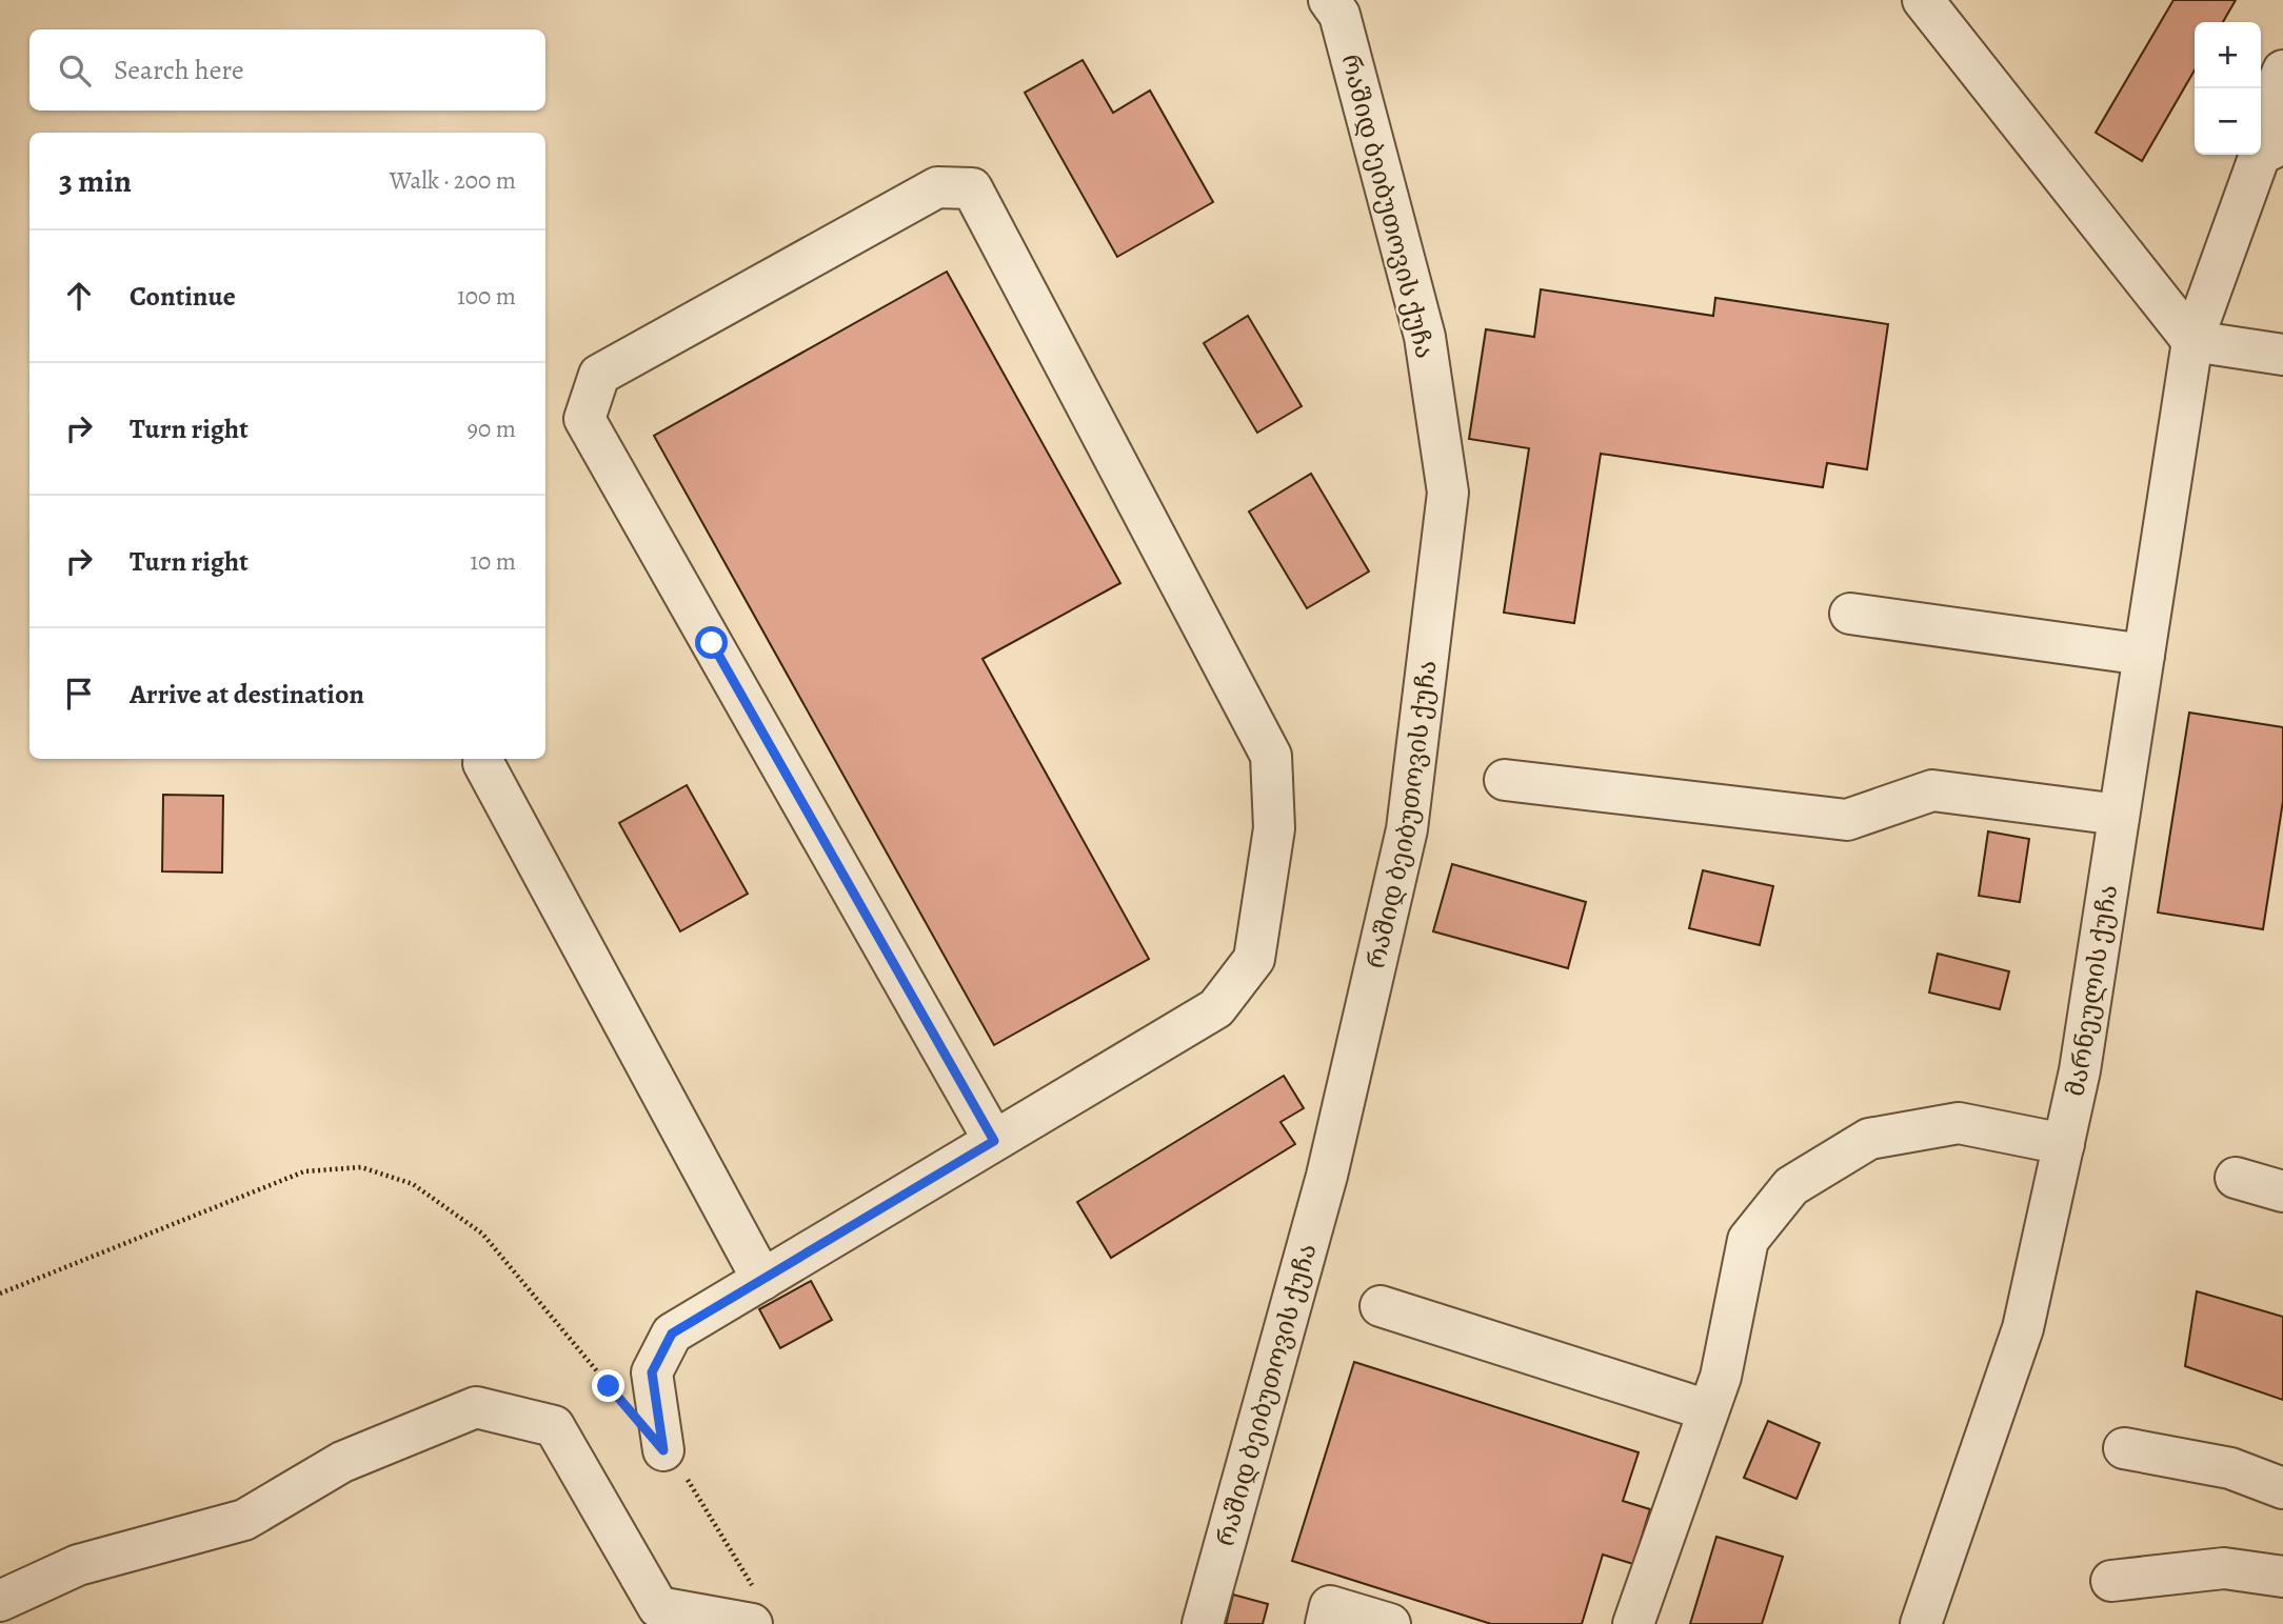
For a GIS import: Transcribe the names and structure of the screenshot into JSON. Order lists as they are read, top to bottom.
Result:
{
  "streets": {
    "street": ["რაშიდ ბეიბუთოვის ქუჩა", "მარნეულის ქუჩა"]
  },
  "page": {
    "map_buttons": ["+", "−"],
    "search": "Search here",
    "heading": ["3 min", "Walk · 200 m"],
    "list": [
      ["Continue", "100 m"],
      ["Turn right", "90 m"],
      ["Turn right", "10 m"],
      "Arrive at destination"
    ]
  }
}
